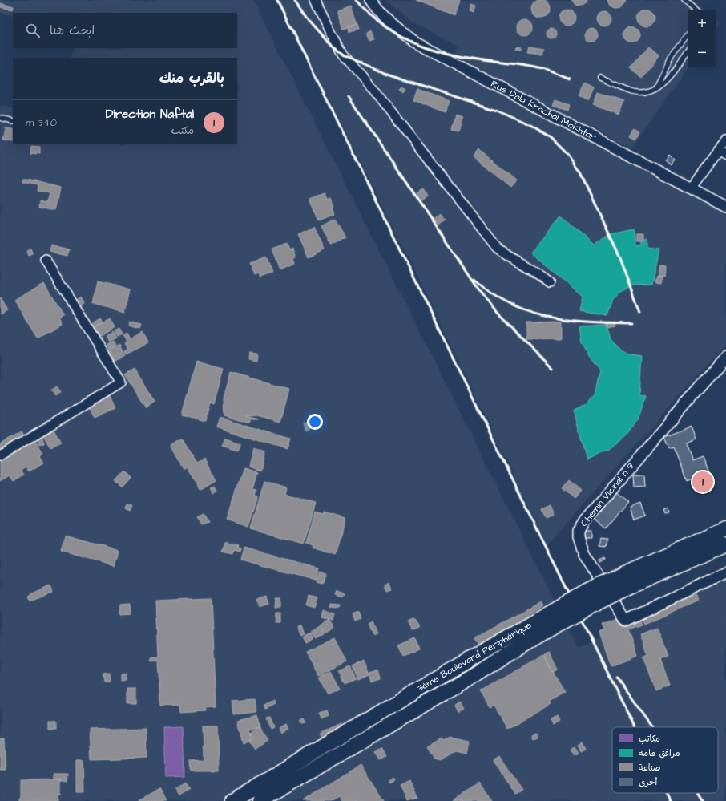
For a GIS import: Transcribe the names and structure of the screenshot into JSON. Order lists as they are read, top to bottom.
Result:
{
  "streets": {
    "highway": ["3ème Boulevard Périphérique"],
    "street": ["Rue Dala Krachal Mokhtar", "Chemin Vicinal n 9"]
  },
  "legend": [
    "مكاتب",
    "مرافق عامة",
    "صناعة",
    "أخرى"
  ],
  "page": {
    "map_buttons": ["+", "−"],
    "search": "ابحث هنا",
    "heading": "بالقرب منك",
    "list": [
      {
        "mark": "1",
        "name": "Direction Naftal",
        "note": "مكتب",
        "value": "340 m"
      }
    ],
    "pins": "1"
  }
}
